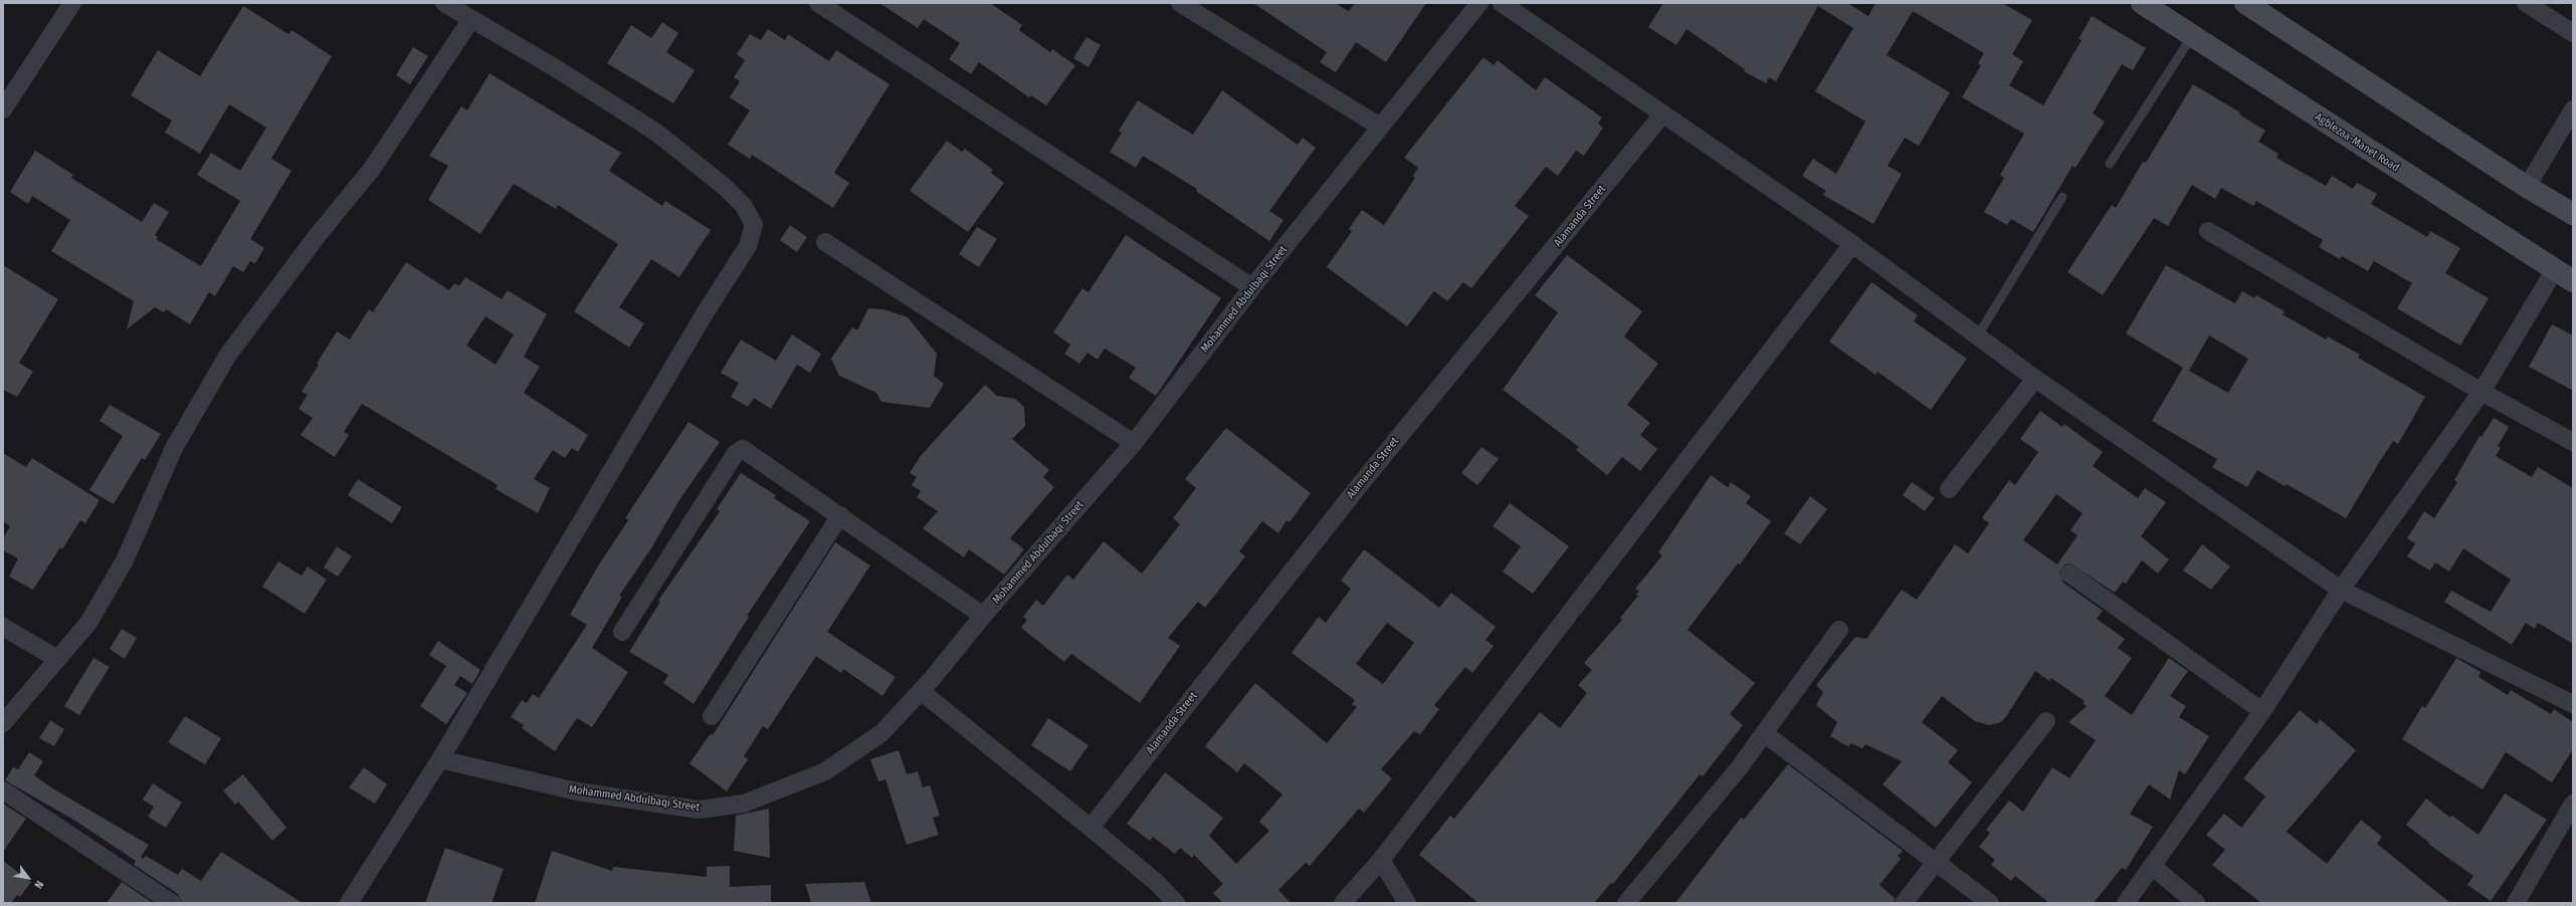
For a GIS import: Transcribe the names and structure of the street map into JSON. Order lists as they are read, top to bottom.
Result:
{
  "streets": {
    "main road": ["Agblezaa-Manet Road"],
    "street": ["Alamanda Street", "Mohammed Abdulbaqi Street"]
  },
  "north": "bottom right"
}
